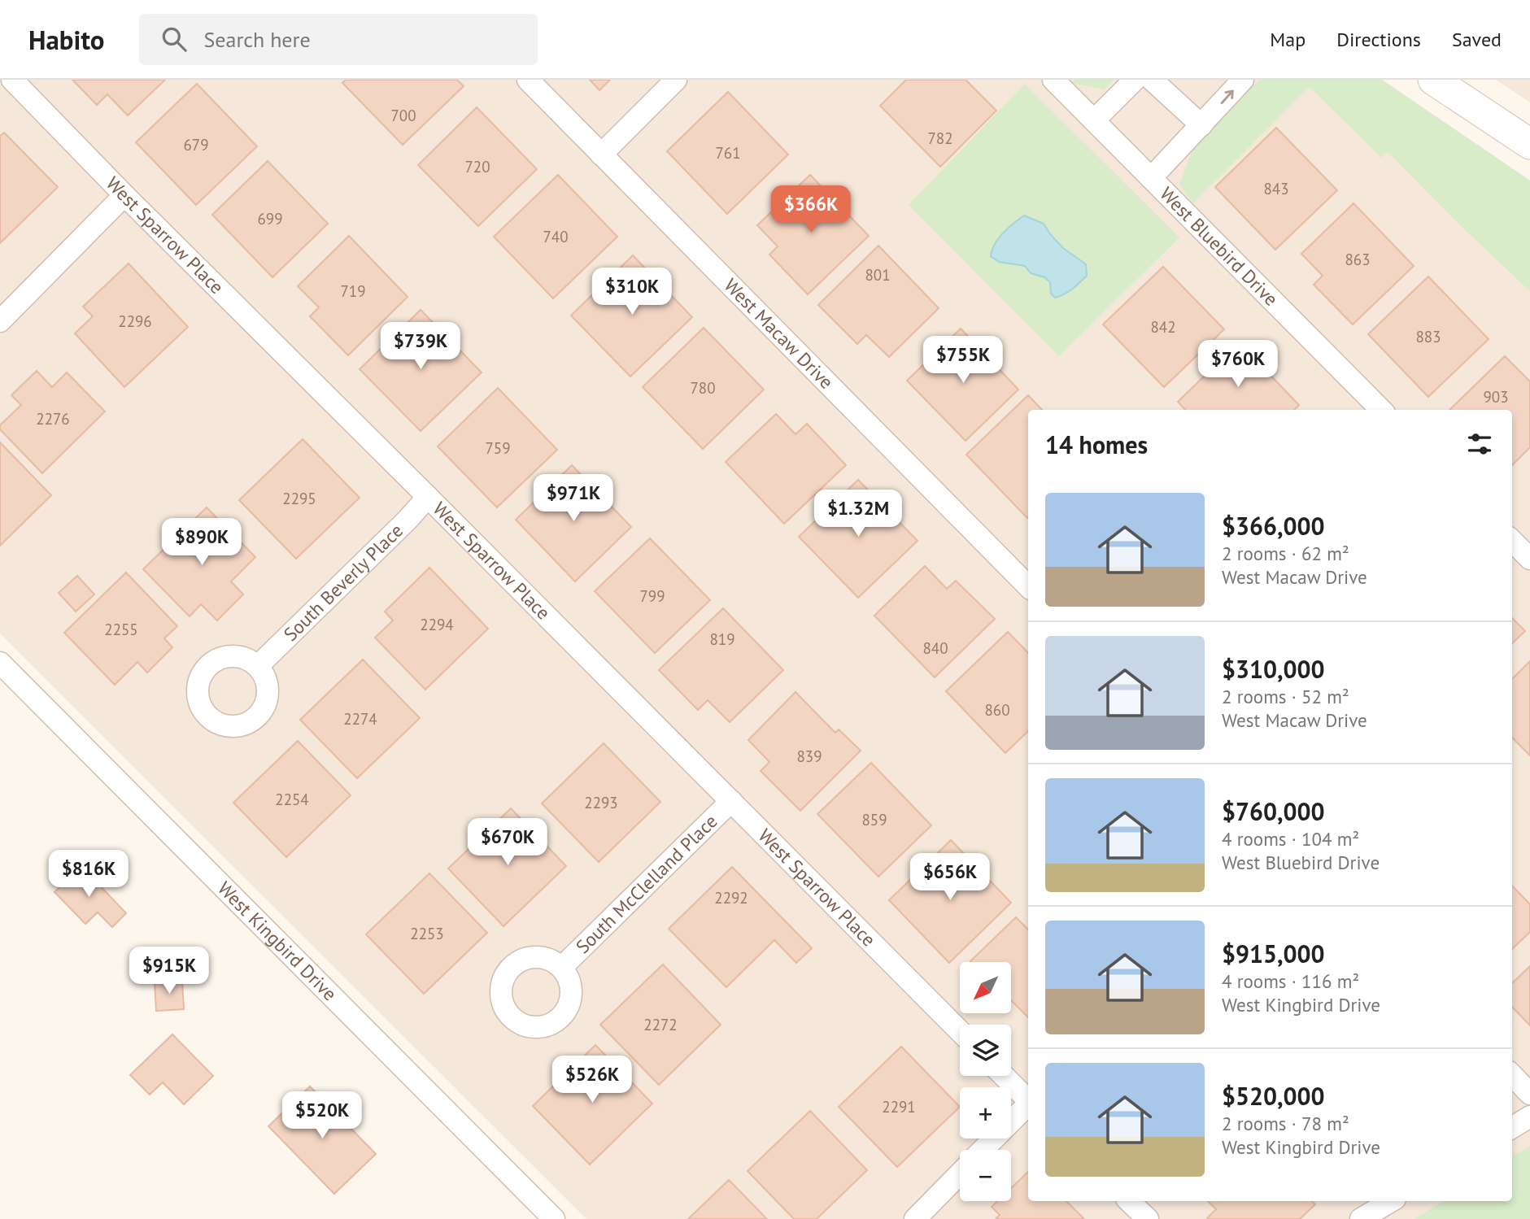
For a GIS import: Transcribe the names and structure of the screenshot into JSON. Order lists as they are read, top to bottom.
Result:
{
  "streets": {
    "street": [
      "West Sparrow Place",
      "West Bluebird Drive",
      "West Macaw Drive",
      "South Beverly Place",
      "South McClelland Place",
      "West Kingbird Drive"
    ]
  },
  "crossings": [
    ["West Sparrow Place", "South Beverly Place"],
    ["West Sparrow Place", "South McClelland Place"]
  ],
  "house_numbers": [
    "700",
    "782",
    "679",
    "761",
    "720",
    "843",
    "699",
    "740",
    "863",
    "801",
    "719",
    "2296",
    "842",
    "883",
    "780",
    "903",
    "2276",
    "759",
    "2295",
    "799",
    "2294",
    "2255",
    "819",
    "840",
    "860",
    "2274",
    "839",
    "2254",
    "2293",
    "859",
    "2292",
    "2253",
    "2272",
    "2291"
  ],
  "north": "bottom left",
  "page": {
    "header": "Habito",
    "search": "Search here",
    "nav": ["Map", "Directions", "Saved"],
    "price": [
      "$366K",
      "$310K",
      "$739K",
      "$755K",
      "$760K",
      "$971K",
      "$1.32M",
      "$890K",
      "$670K",
      "$816K",
      "$656K",
      "$915K",
      "$526K",
      "$520K"
    ],
    "heading": "14 homes",
    "list": [
      {
        "name": "$366,000",
        "note": "2 rooms · 62 m² · West Macaw Drive"
      },
      {
        "name": "$310,000",
        "note": "2 rooms · 52 m² · West Macaw Drive"
      },
      {
        "name": "$760,000",
        "note": "4 rooms · 104 m² · West Bluebird Drive"
      },
      {
        "name": "$915,000",
        "note": "4 rooms · 116 m² · West Kingbird Drive"
      },
      {
        "name": "$520,000",
        "note": "2 rooms · 78 m² · West Kingbird Drive"
      }
    ],
    "map_buttons": ["+", "−"]
  }
}
